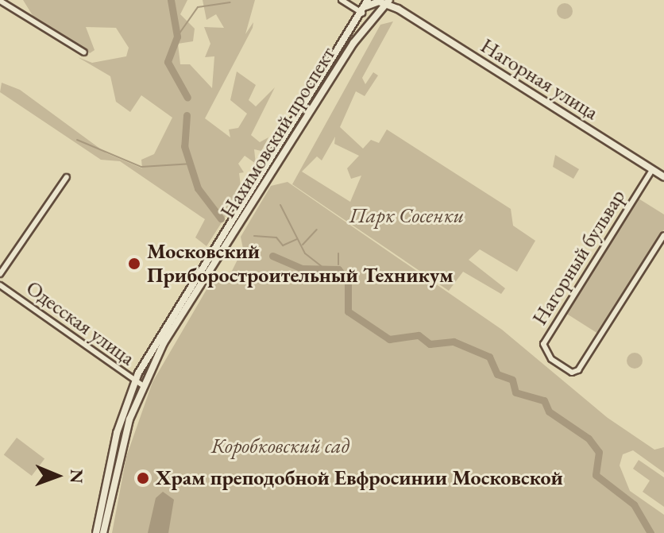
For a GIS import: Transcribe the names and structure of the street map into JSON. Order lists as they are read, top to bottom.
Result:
{
  "streets": {
    "main road": ["Нагорная улица", "Нахимовский проспект"],
    "street": ["Нагорный бульвар", "Одесская улица"]
  },
  "crossings": [
    ["Нагорная улица", "Нахимовский проспект"],
    ["Нагорная улица", "Нагорный бульвар"],
    ["Нахимовский проспект", "Одесская улица"]
  ],
  "parks": ["Парк Сосенки", "Коробковский сад"],
  "places": ["Московский Приборостроительный Техникум", "Храм преподобной Евфросинии Московской"],
  "north": "right"
}
